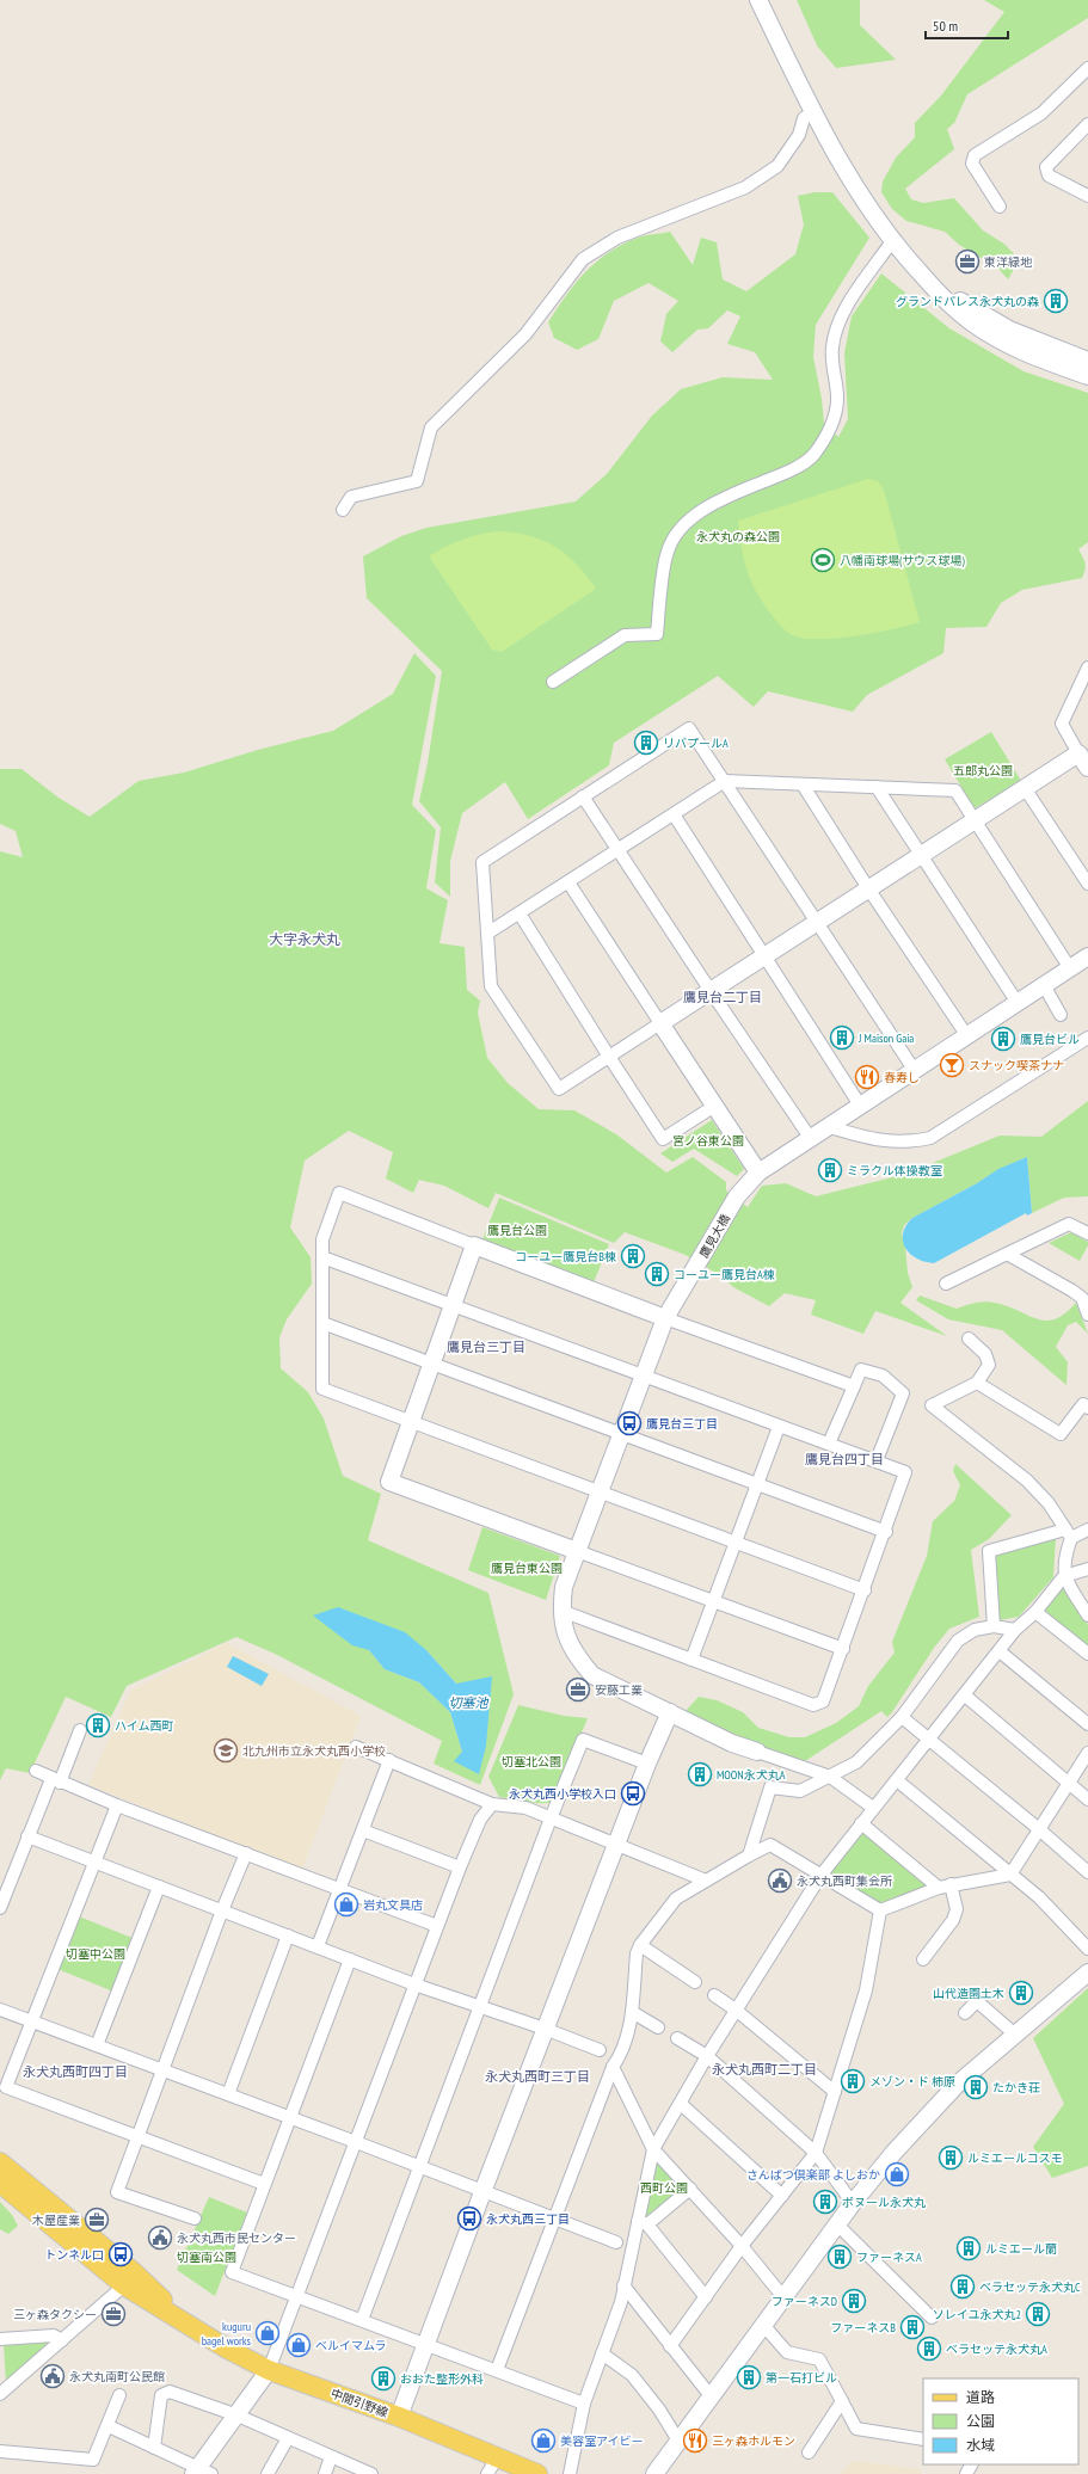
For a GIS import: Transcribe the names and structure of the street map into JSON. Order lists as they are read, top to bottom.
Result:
{
  "streets": {
    "main road": ["中間引野線"],
    "street": ["鷹見大橋"]
  },
  "districts": [
    "大字永犬丸",
    "鷹見台二丁目",
    "鷹見台三丁目",
    "鷹見台四丁目",
    "永犬丸西町二丁目",
    "永犬丸西町四丁目",
    "永犬丸西町三丁目"
  ],
  "water": ["切塞池"],
  "parks": [
    "永犬丸の森公園",
    "五郎丸公園",
    "宮ノ谷東公園",
    "鷹見台公園",
    "鷹見台東公園",
    "切塞北公園",
    "切塞中公園",
    "西町公園",
    "切塞南公園"
  ],
  "places": {
    "office": [
      "東洋緑地",
      "安藤工業",
      "木屋産業",
      "三ヶ森タクシー"
    ],
    "building": [
      "グランドパレス永犬丸の森",
      "リバプールA",
      "J Maison Gaia",
      "鷹見台ビル",
      "ミラクル体操教室",
      "コーユー鷹見台B棟",
      "コーユー鷹見台A棟",
      "ハイム西町",
      "MOON永犬丸A",
      "山代造園土木",
      "メゾン・ド 柿原",
      "たかき荘",
      "ルミエールコスモ",
      "ボヌール永犬丸",
      "ルミエール蘭",
      "ファーネスA",
      "ベラセッテ永犬丸C",
      "ファーネスD",
      "ソレイユ永犬丸2",
      "ファーネスB",
      "ベラセッテ永犬丸A",
      "第一石打ビル",
      "おおた整形外科"
    ],
    "sports": ["八幡南球場(サウス球場)"],
    "bar": ["スナック喫茶ナナ"],
    "restaurant": ["春寿し", "三ヶ森ホルモン"],
    "bus stop": [
      "鷹見台三丁目",
      "永犬丸西小学校入口",
      "永犬丸西三丁目",
      "トンネル口"
    ],
    "school or university": ["北九州市立永犬丸西小学校"],
    "public building": ["永犬丸西町集会所", "永犬丸西市民センター", "永犬丸南町公民館"],
    "shop": [
      "岩丸文具店",
      "さんぱつ倶楽部 よしおか",
      "kuguru bagel works",
      "ベルイマムラ",
      "美容室アイビー"
    ]
  },
  "legend": ["道路", "公園", "水域"],
  "scale_bar": "50 m"
}
